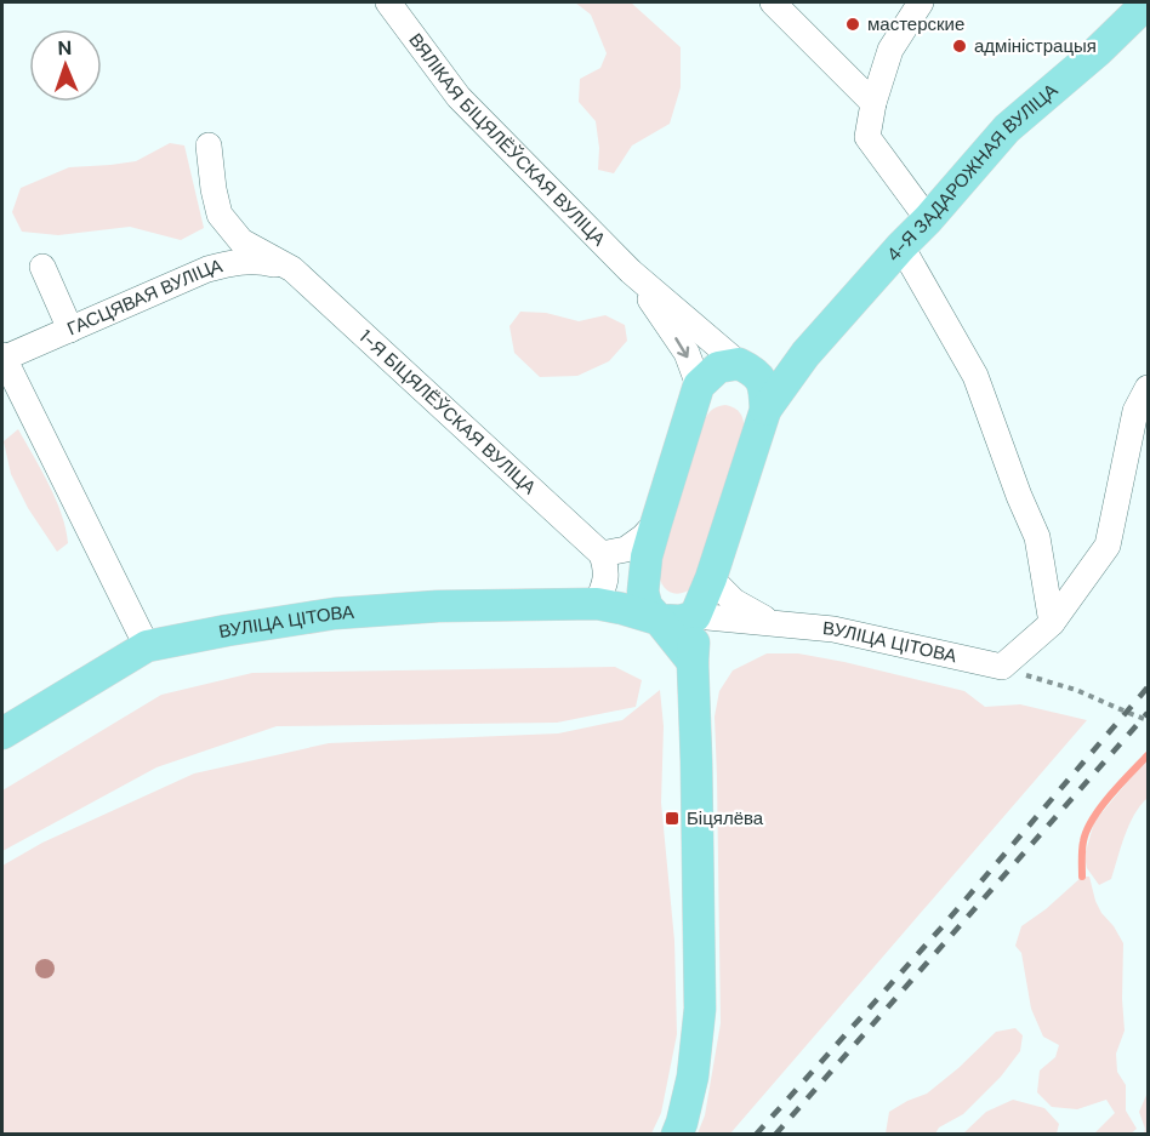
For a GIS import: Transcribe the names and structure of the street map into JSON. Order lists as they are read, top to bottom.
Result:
{
  "streets": {
    "main road": ["4-Я ЗАДАРОЖНАЯ ВУЛІЦА", "ВУЛІЦА ЦІТОВА"],
    "street": ["ВЯЛІКАЯ БІЦЯЛЁЎСКАЯ ВУЛІЦА", "ГАСЦЯВАЯ ВУЛІЦА", "1-Я БІЦЯЛЁЎСКАЯ ВУЛІЦА"]
  },
  "crossings": [
    ["ВЯЛІКАЯ БІЦЯЛЁЎСКАЯ ВУЛІЦА", "4-Я ЗАДАРОЖНАЯ ВУЛІЦА"],
    ["ГАСЦЯВАЯ ВУЛІЦА", "1-Я БІЦЯЛЁЎСКАЯ ВУЛІЦА"]
  ],
  "places": {
    "other": ["мастерские", "адміністрацыя"],
    "transit": ["Біцялёва"]
  },
  "north": "top"
}
